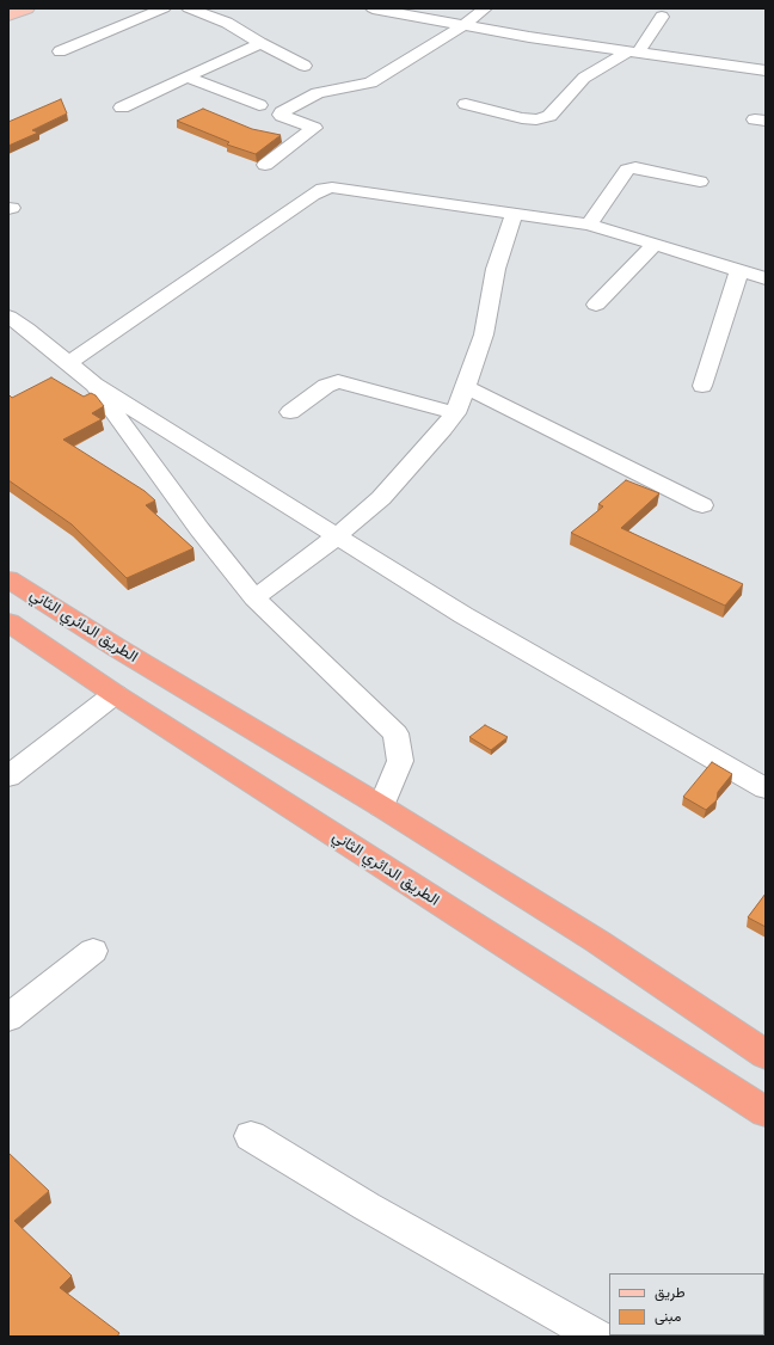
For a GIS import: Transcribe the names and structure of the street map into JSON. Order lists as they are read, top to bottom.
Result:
{
  "streets": {
    "highway": ["الطريق الدائري الثاني"]
  },
  "legend": ["طريق", "مبنى"]
}
